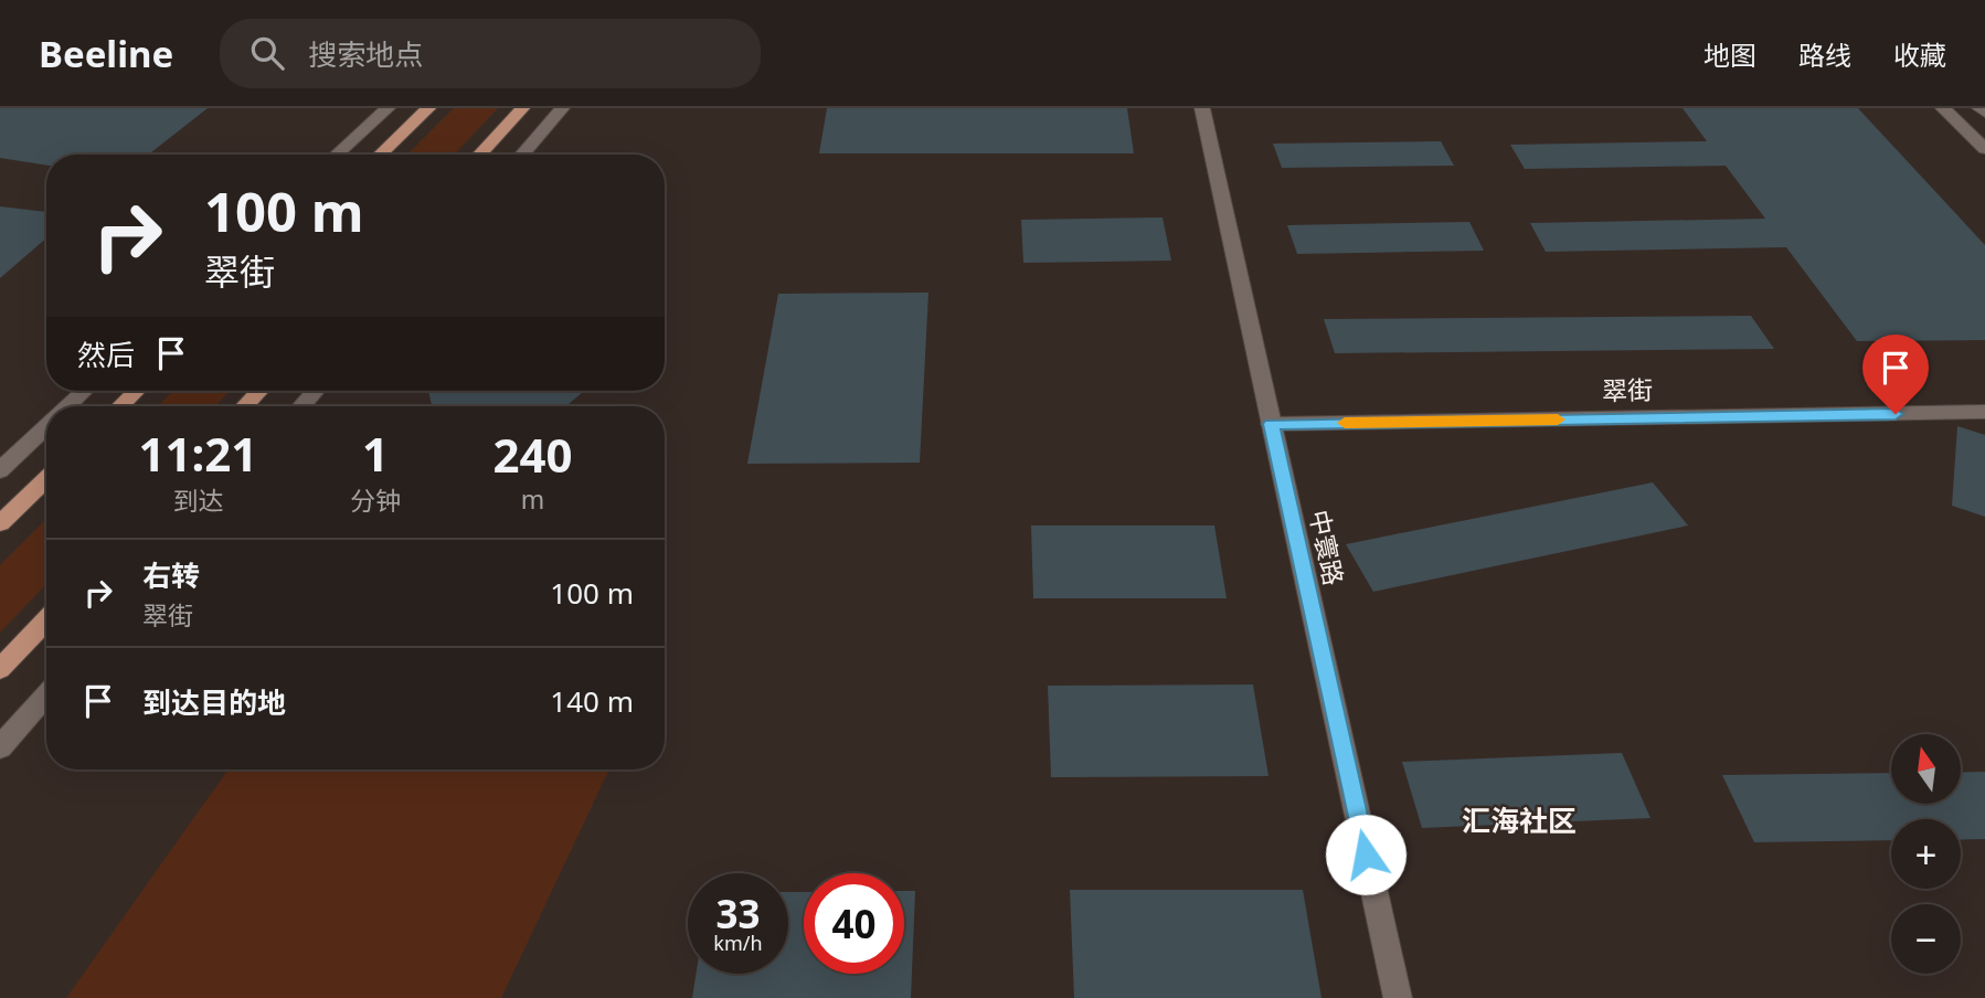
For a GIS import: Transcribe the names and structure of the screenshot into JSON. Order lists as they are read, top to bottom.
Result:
{
  "streets": {
    "street": ["翠街", "中寰路"]
  },
  "crossings": [
    ["翠街", "中寰路"]
  ],
  "districts": ["汇海社区"],
  "north": "top",
  "page": {
    "header": "Beeline",
    "search": "搜索地点",
    "nav": ["地图", "路线", "收藏"],
    "turn": ["100 m", "翠街"],
    "then": "然后",
    "eta": [
      "11:21",
      "到达",
      "1",
      "分钟",
      "240",
      "m"
    ],
    "list": [
      {
        "name": "右转",
        "note": "翠街",
        "value": "100 m"
      },
      {
        "name": "到达目的地",
        "value": "140 m"
      }
    ],
    "map_buttons": ["+", "−"],
    "speed": "33 km/h",
    "limit": "40"
  }
}
